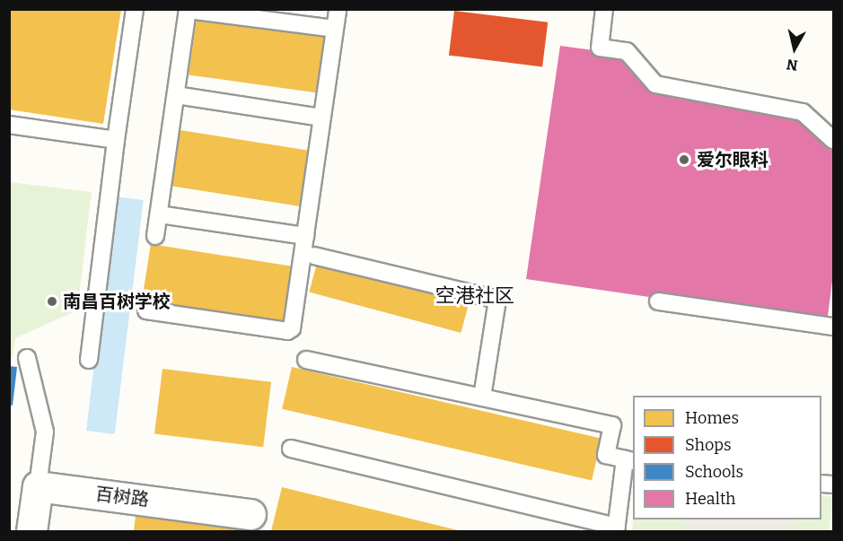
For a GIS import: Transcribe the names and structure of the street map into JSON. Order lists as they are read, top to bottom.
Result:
{
  "streets": {
    "street": ["百树路"]
  },
  "districts": ["空港社区"],
  "places": ["爱尔眼科", "南昌百树学校"],
  "legend": [
    "Homes",
    "Shops",
    "Schools",
    "Health"
  ],
  "north": "bottom"
}
